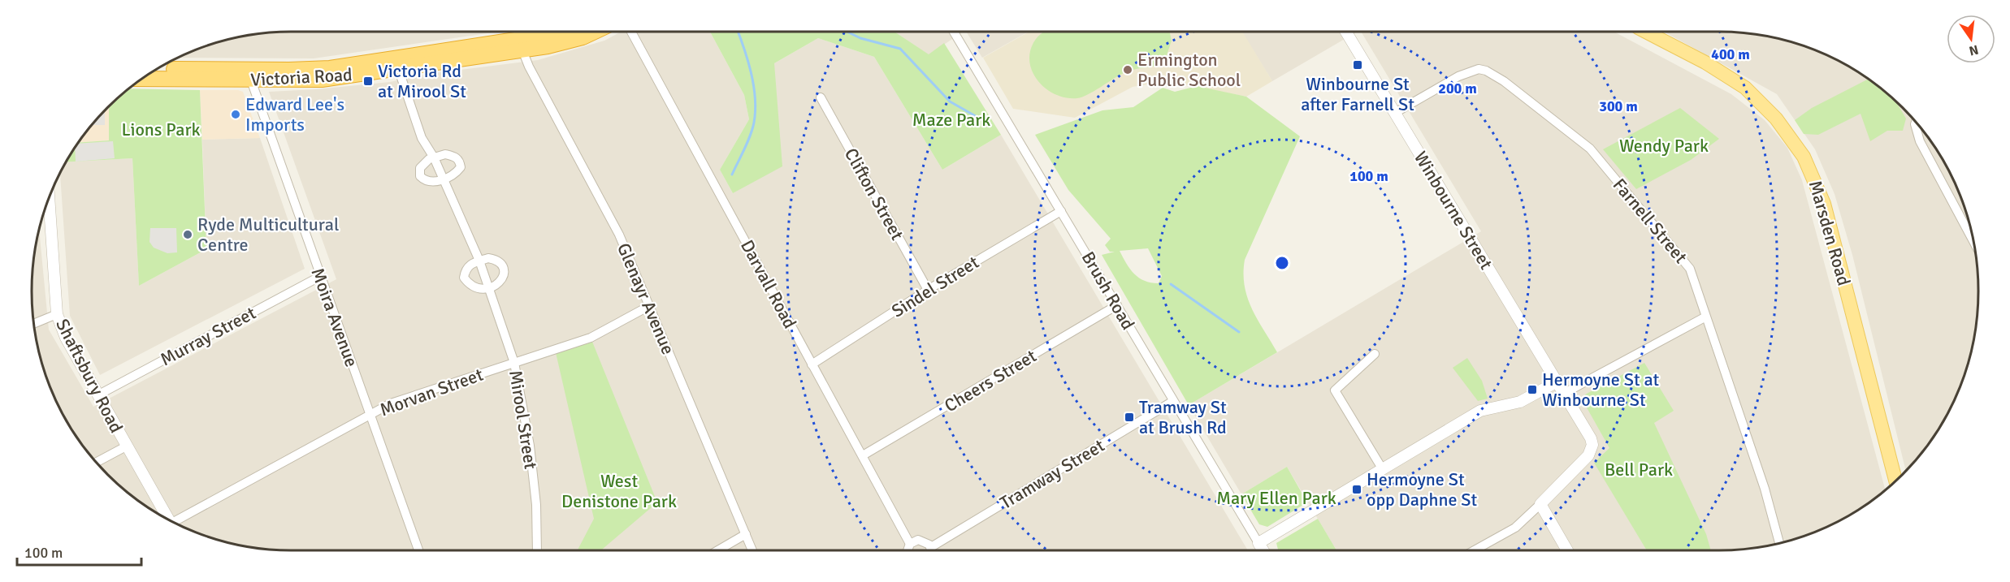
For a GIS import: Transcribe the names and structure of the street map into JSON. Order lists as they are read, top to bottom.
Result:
{
  "streets": {
    "highway": ["Victoria Road"],
    "main road": ["Marsden Road"],
    "street": [
      "Clifton Street",
      "Winbourne Street",
      "Farnell Street",
      "Darvall Road",
      "Sindel Street",
      "Brush Road",
      "Glenayr Avenue",
      "Moira Avenue",
      "Murray Street",
      "Shaftsbury Road",
      "Cheers Street",
      "Morvan Street",
      "Mirool Street",
      "Tramway Street"
    ]
  },
  "crossings": [
    ["Victoria Road", "Glenayr Avenue"],
    ["Victoria Road", "Moira Avenue"],
    ["Victoria Road", "Mirool Street"],
    ["Clifton Street", "Sindel Street"],
    ["Winbourne Street", "Farnell Street"],
    ["Darvall Road", "Sindel Street"],
    ["Darvall Road", "Cheers Street"],
    ["Sindel Street", "Brush Road"],
    ["Brush Road", "Cheers Street"],
    ["Brush Road", "Tramway Street"],
    ["Glenayr Avenue", "Morvan Street"],
    ["Moira Avenue", "Murray Street"],
    ["Moira Avenue", "Morvan Street"],
    ["Murray Street", "Shaftsbury Road"],
    ["Morvan Street", "Mirool Street"]
  ],
  "parks": [
    "Maze Park",
    "Lions Park",
    "Wendy Park",
    "Bell Park",
    "West Denistone Park",
    "Mary Ellen Park"
  ],
  "places": {
    "transit": [
      "Winbourne St after Farnell St",
      "Victoria Rd at Mirool St",
      "Hermoyne St at Winbourne St",
      "Tramway St at Brush Rd",
      "Hermoyne St opp Daphne St"
    ],
    "other": ["Ermington Public School", "Edward Lee's Imports", "Ryde Multicultural Centre"]
  },
  "scale_bar": "100 m",
  "north": "bottom",
  "rings": [
    "400 m",
    "200 m",
    "300 m",
    "100 m"
  ]
}
